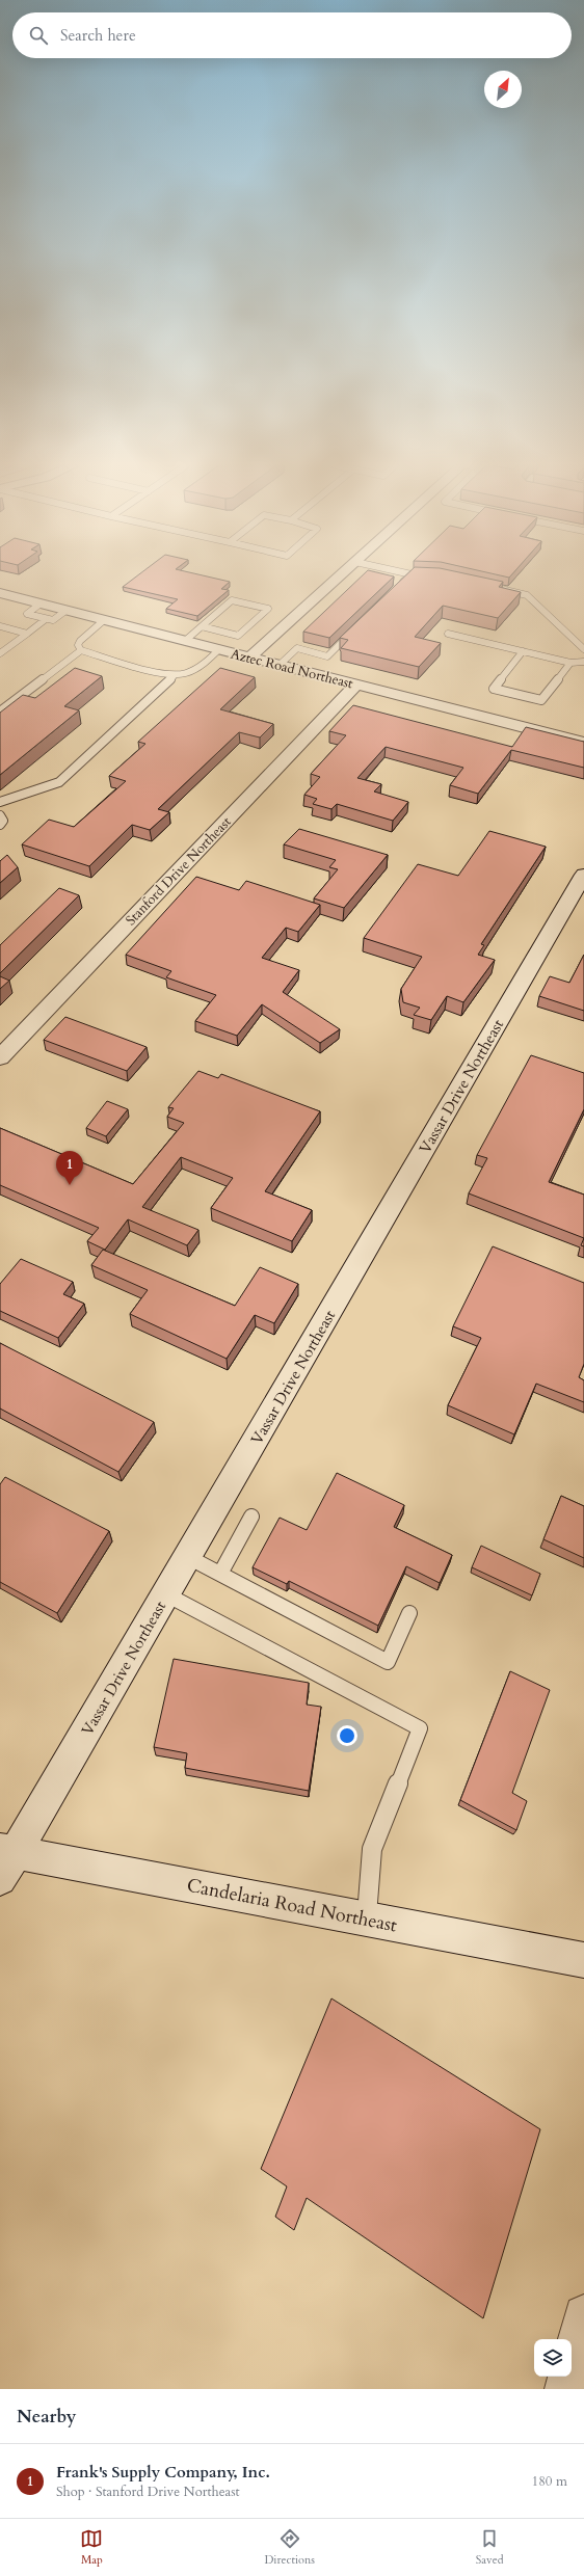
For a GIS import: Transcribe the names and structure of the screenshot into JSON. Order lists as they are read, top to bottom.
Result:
{
  "streets": {
    "street": [
      "Aztec Road Northeast",
      "Stanford Drive Northeast",
      "Vassar Drive Northeast",
      "Candelaria Road Northeast"
    ]
  },
  "crossings": [
    ["Aztec Road Northeast", "Stanford Drive Northeast"],
    ["Vassar Drive Northeast", "Candelaria Road Northeast"]
  ],
  "north": "top right",
  "page": {
    "search": "Search here",
    "pins": "1",
    "heading": "Nearby",
    "list": [
      {
        "mark": "1",
        "name": "Frank's Supply Company, Inc.",
        "note": "Shop · Stanford Drive Northeast",
        "value": "180 m"
      }
    ],
    "nav": ["Map", "Directions", "Saved"]
  }
}
